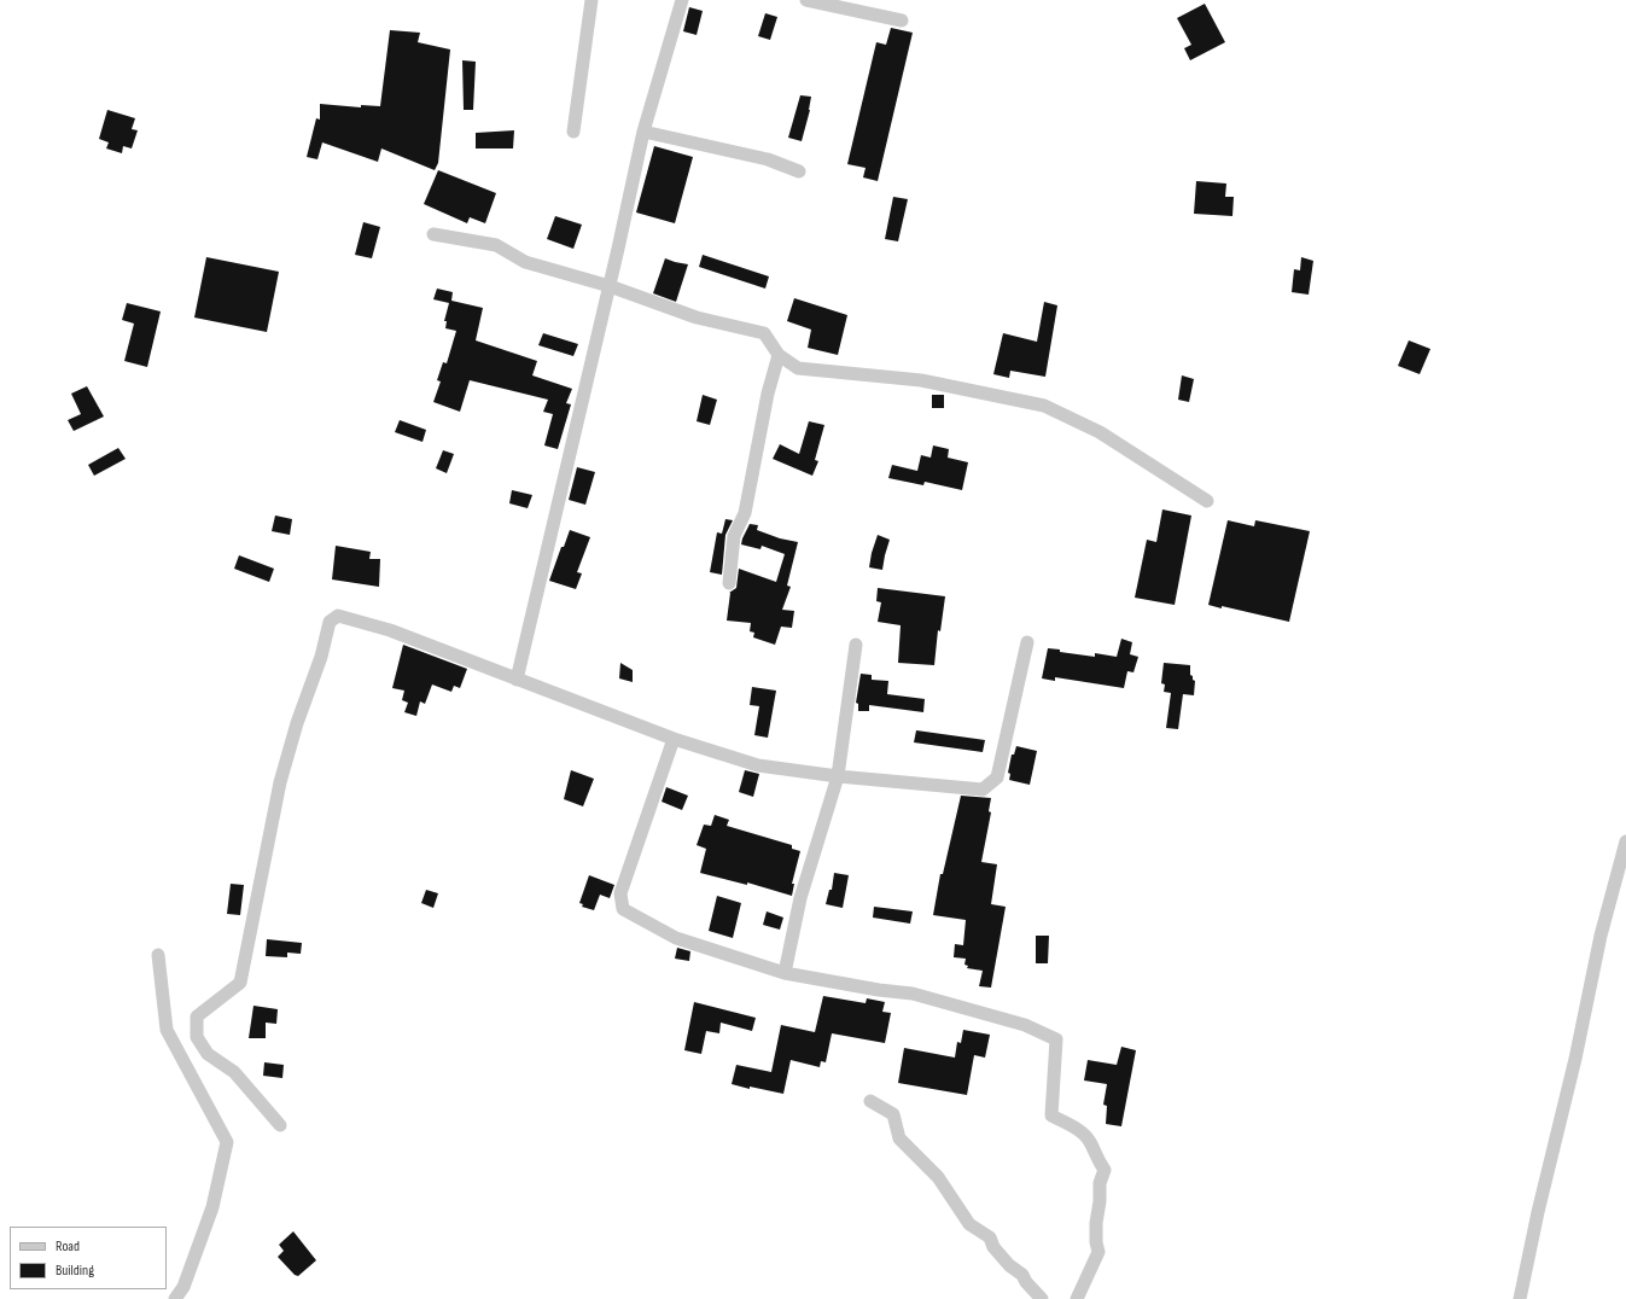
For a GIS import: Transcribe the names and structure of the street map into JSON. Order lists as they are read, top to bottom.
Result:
{
  "legend": ["Road", "Building"]
}
